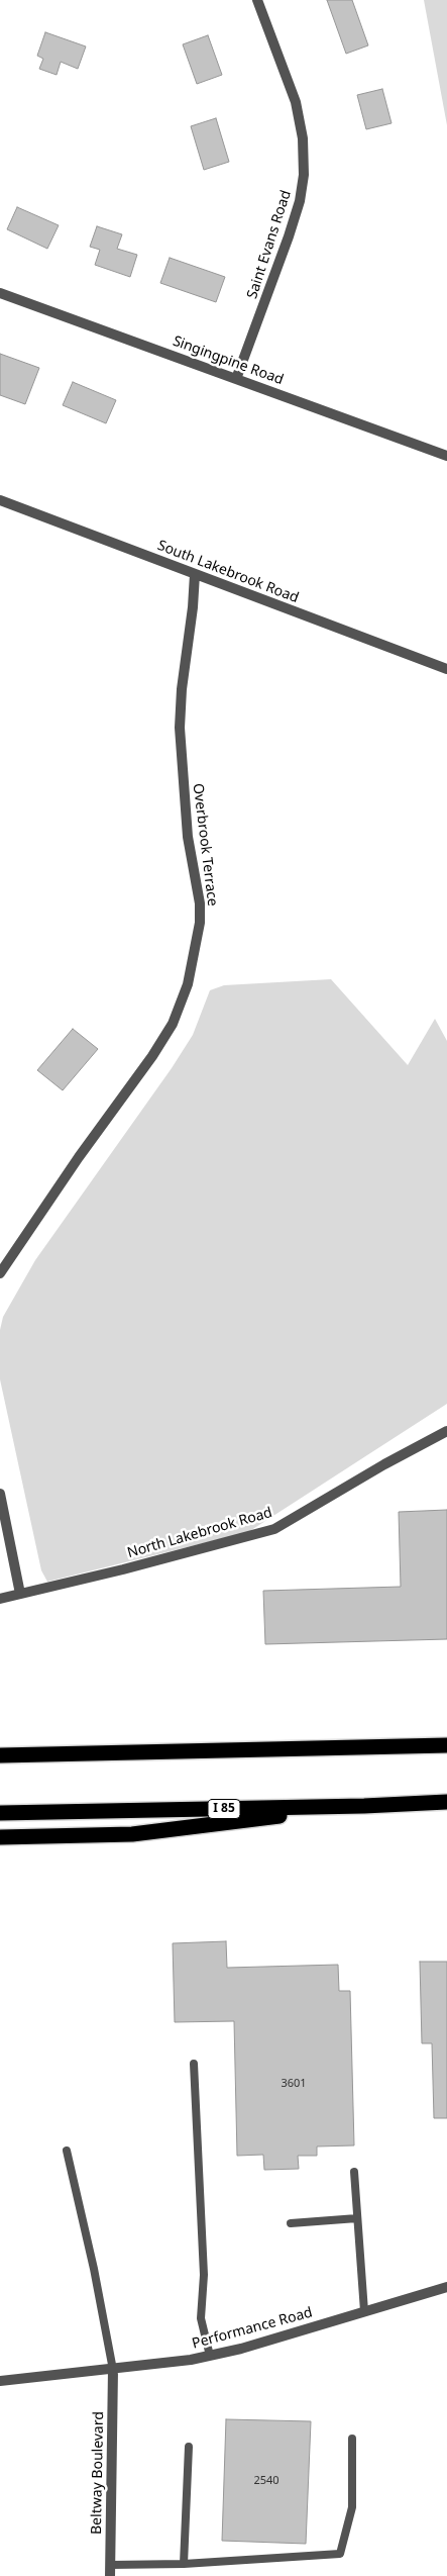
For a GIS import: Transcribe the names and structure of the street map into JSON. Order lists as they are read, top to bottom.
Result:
{
  "streets": {
    "highway": ["I 85"],
    "street": [
      "Saint Evans Road",
      "Singingpine Road",
      "South Lakebrook Road",
      "Overbrook Terrace",
      "North Lakebrook Road",
      "Performance Road",
      "Beltway Boulevard"
    ]
  },
  "crossings": [
    ["Saint Evans Road", "Singingpine Road"],
    ["South Lakebrook Road", "Overbrook Terrace"],
    ["Performance Road", "Beltway Boulevard"]
  ],
  "house_numbers": ["3601", "2540"]
}
